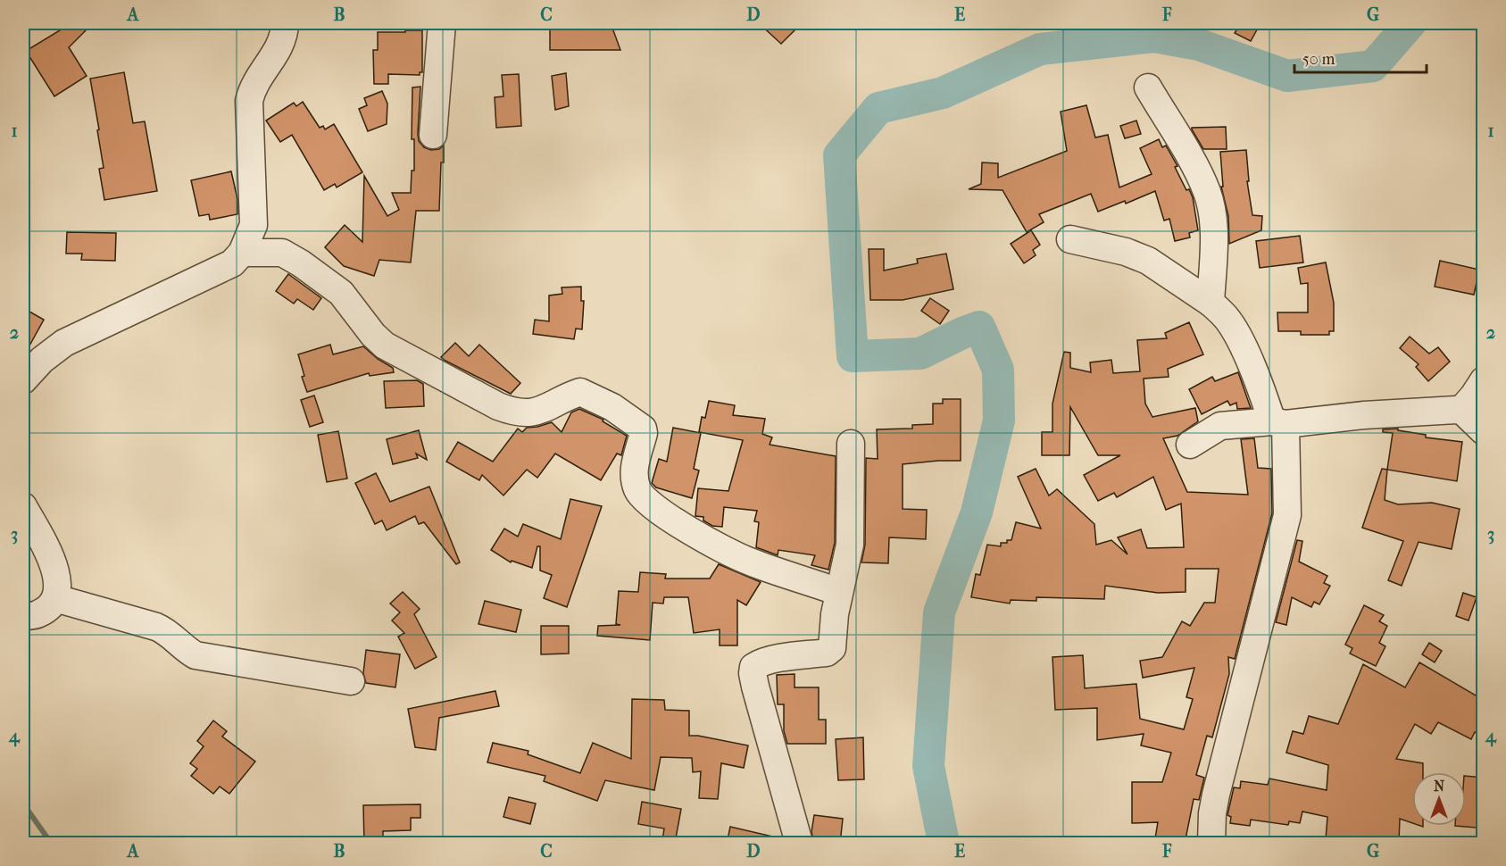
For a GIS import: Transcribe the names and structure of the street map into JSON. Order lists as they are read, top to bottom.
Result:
{
  "scale_bar": "50 m",
  "north": "top",
  "grid": {
    "columns": [
      "A",
      "B",
      "C",
      "D",
      "E",
      "F",
      "G"
    ],
    "rows": [
      "1",
      "2",
      "3",
      "4"
    ]
  }
}
